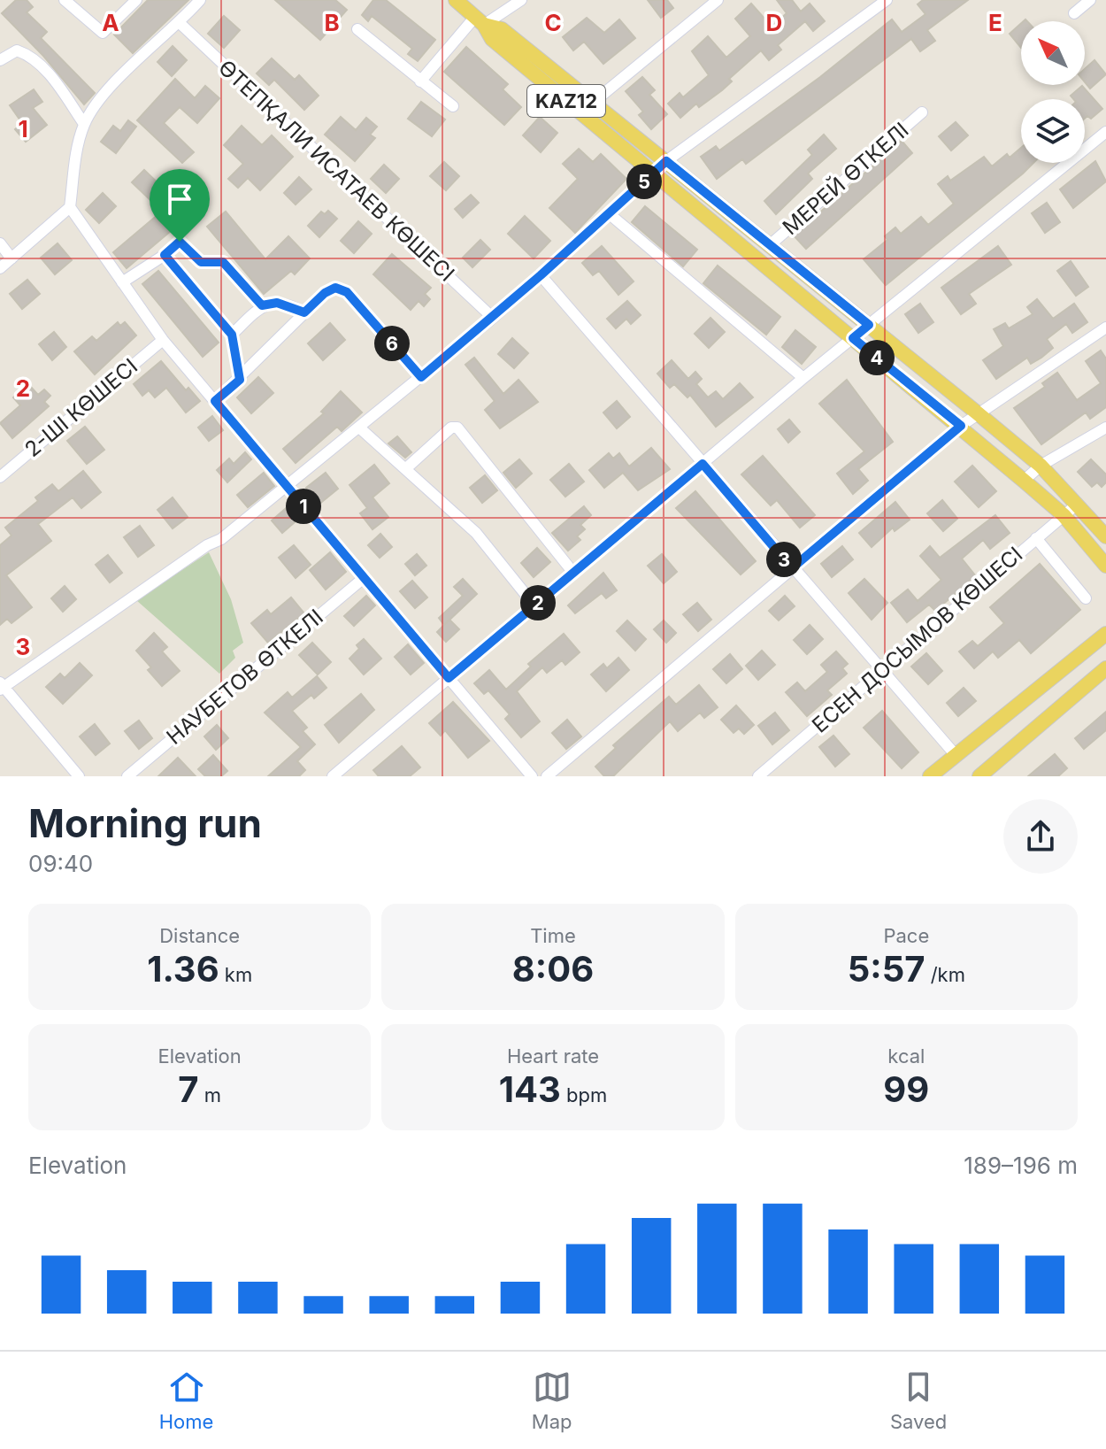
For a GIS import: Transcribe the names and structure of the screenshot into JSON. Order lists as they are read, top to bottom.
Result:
{
  "streets": {
    "main road": ["KAZ12"],
    "street": [
      "ӨТЕПҚАЛИ ИСАТАЕВ КӨШЕСІ",
      "МЕРЕЙ ӨТКЕЛІ",
      "2-ШІ КӨШЕСІ",
      "ЕСЕН ДОСЫМОВ КӨШЕСІ",
      "НАУБЕТОВ ӨТКЕЛІ"
    ]
  },
  "crossings": [
    ["KAZ12", "МЕРЕЙ ӨТКЕЛІ"],
    ["KAZ12", "ЕСЕН ДОСЫМОВ КӨШЕСІ"]
  ],
  "north": "top left",
  "page": {
    "pins": [
      "5",
      "6",
      "4",
      "1",
      "3",
      "2"
    ],
    "heading": ["Morning run", "09:40"],
    "stats": [
      ["Distance", "1.36 km"],
      ["Time", "8:06"],
      ["Pace", "5:57 /km"],
      ["Elevation", "7 m"],
      ["Heart rate", "143 bpm"],
      ["kcal", "99"]
    ],
    "chart": ["Elevation", "189–196 m"],
    "tabs": ["Home", "Map", "Saved"]
  },
  "grid": {
    "columns": [
      "A",
      "B",
      "C",
      "D",
      "E"
    ],
    "rows": ["1", "2", "3"]
  }
}
